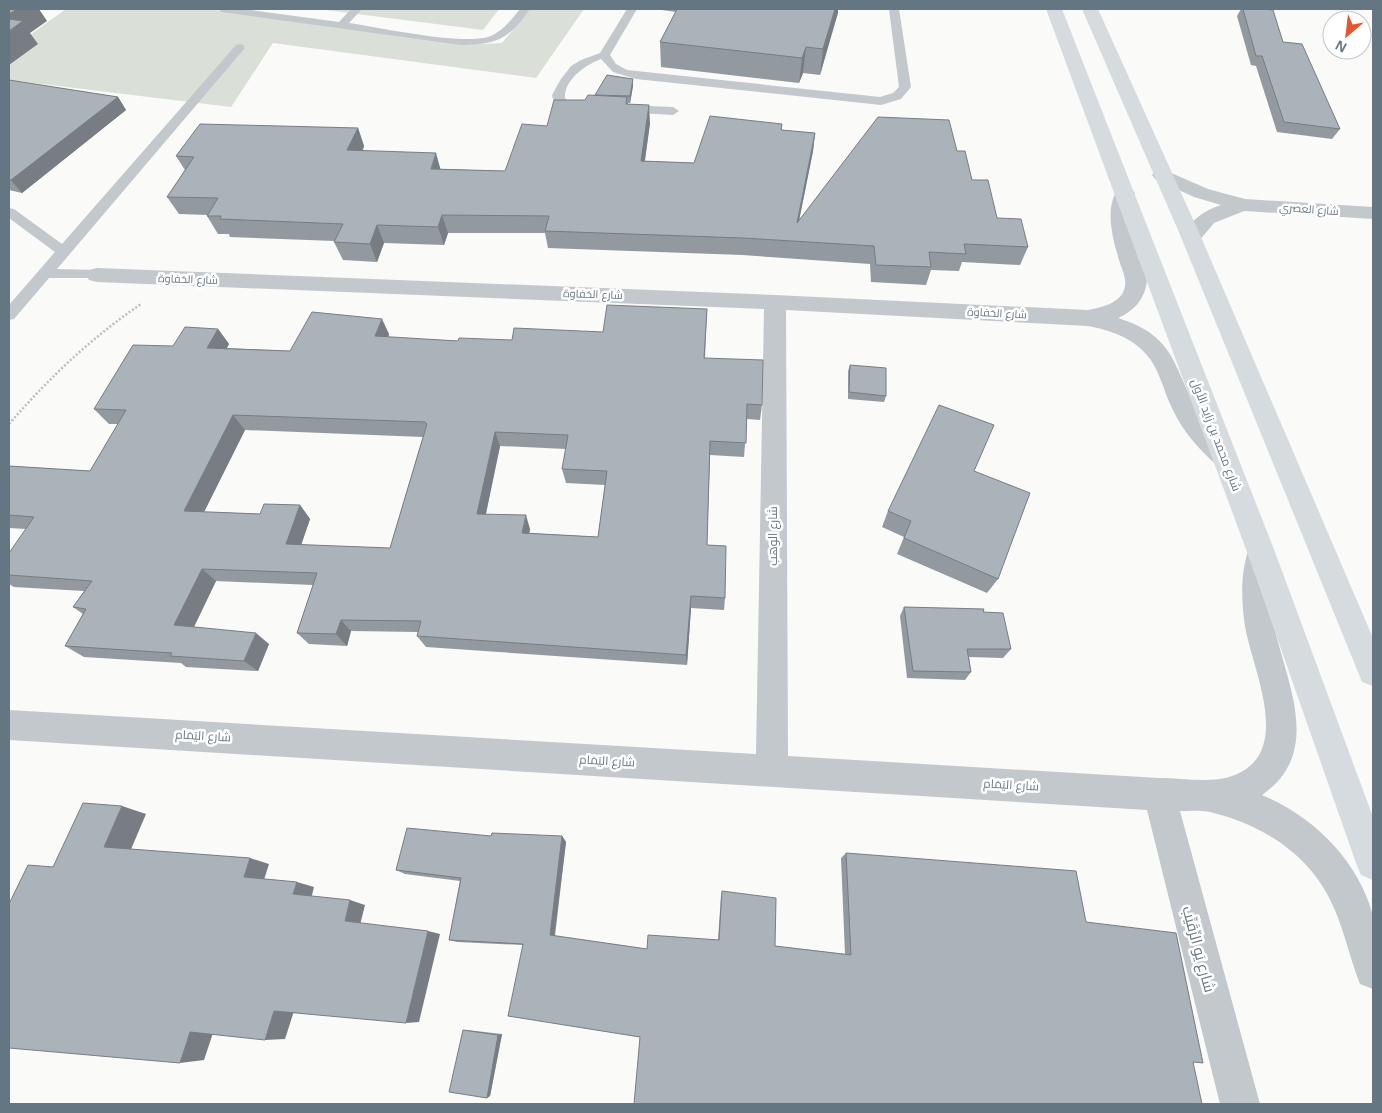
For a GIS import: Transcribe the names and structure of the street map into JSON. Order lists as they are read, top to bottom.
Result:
{
  "streets": {
    "main road": ["شارع محمد بن زايد الأول"],
    "street": [
      "شارع العصري",
      "شارع الحَفاوة",
      "شارع الوهب",
      "شارع اليَمَام",
      "شارع يَو الرِّقَيِّب"
    ]
  },
  "crossings": [
    ["شارع الحَفاوة", "شارع محمد بن زايد الأول"],
    ["شارع الحَفاوة", "شارع الوهب"],
    ["شارع محمد بن زايد الأول", "شارع اليَمَام"],
    ["شارع الوهب", "شارع اليَمَام"],
    ["شارع اليَمَام", "شارع يَو الرِّقَيِّب"]
  ],
  "north": "bottom left"
}
